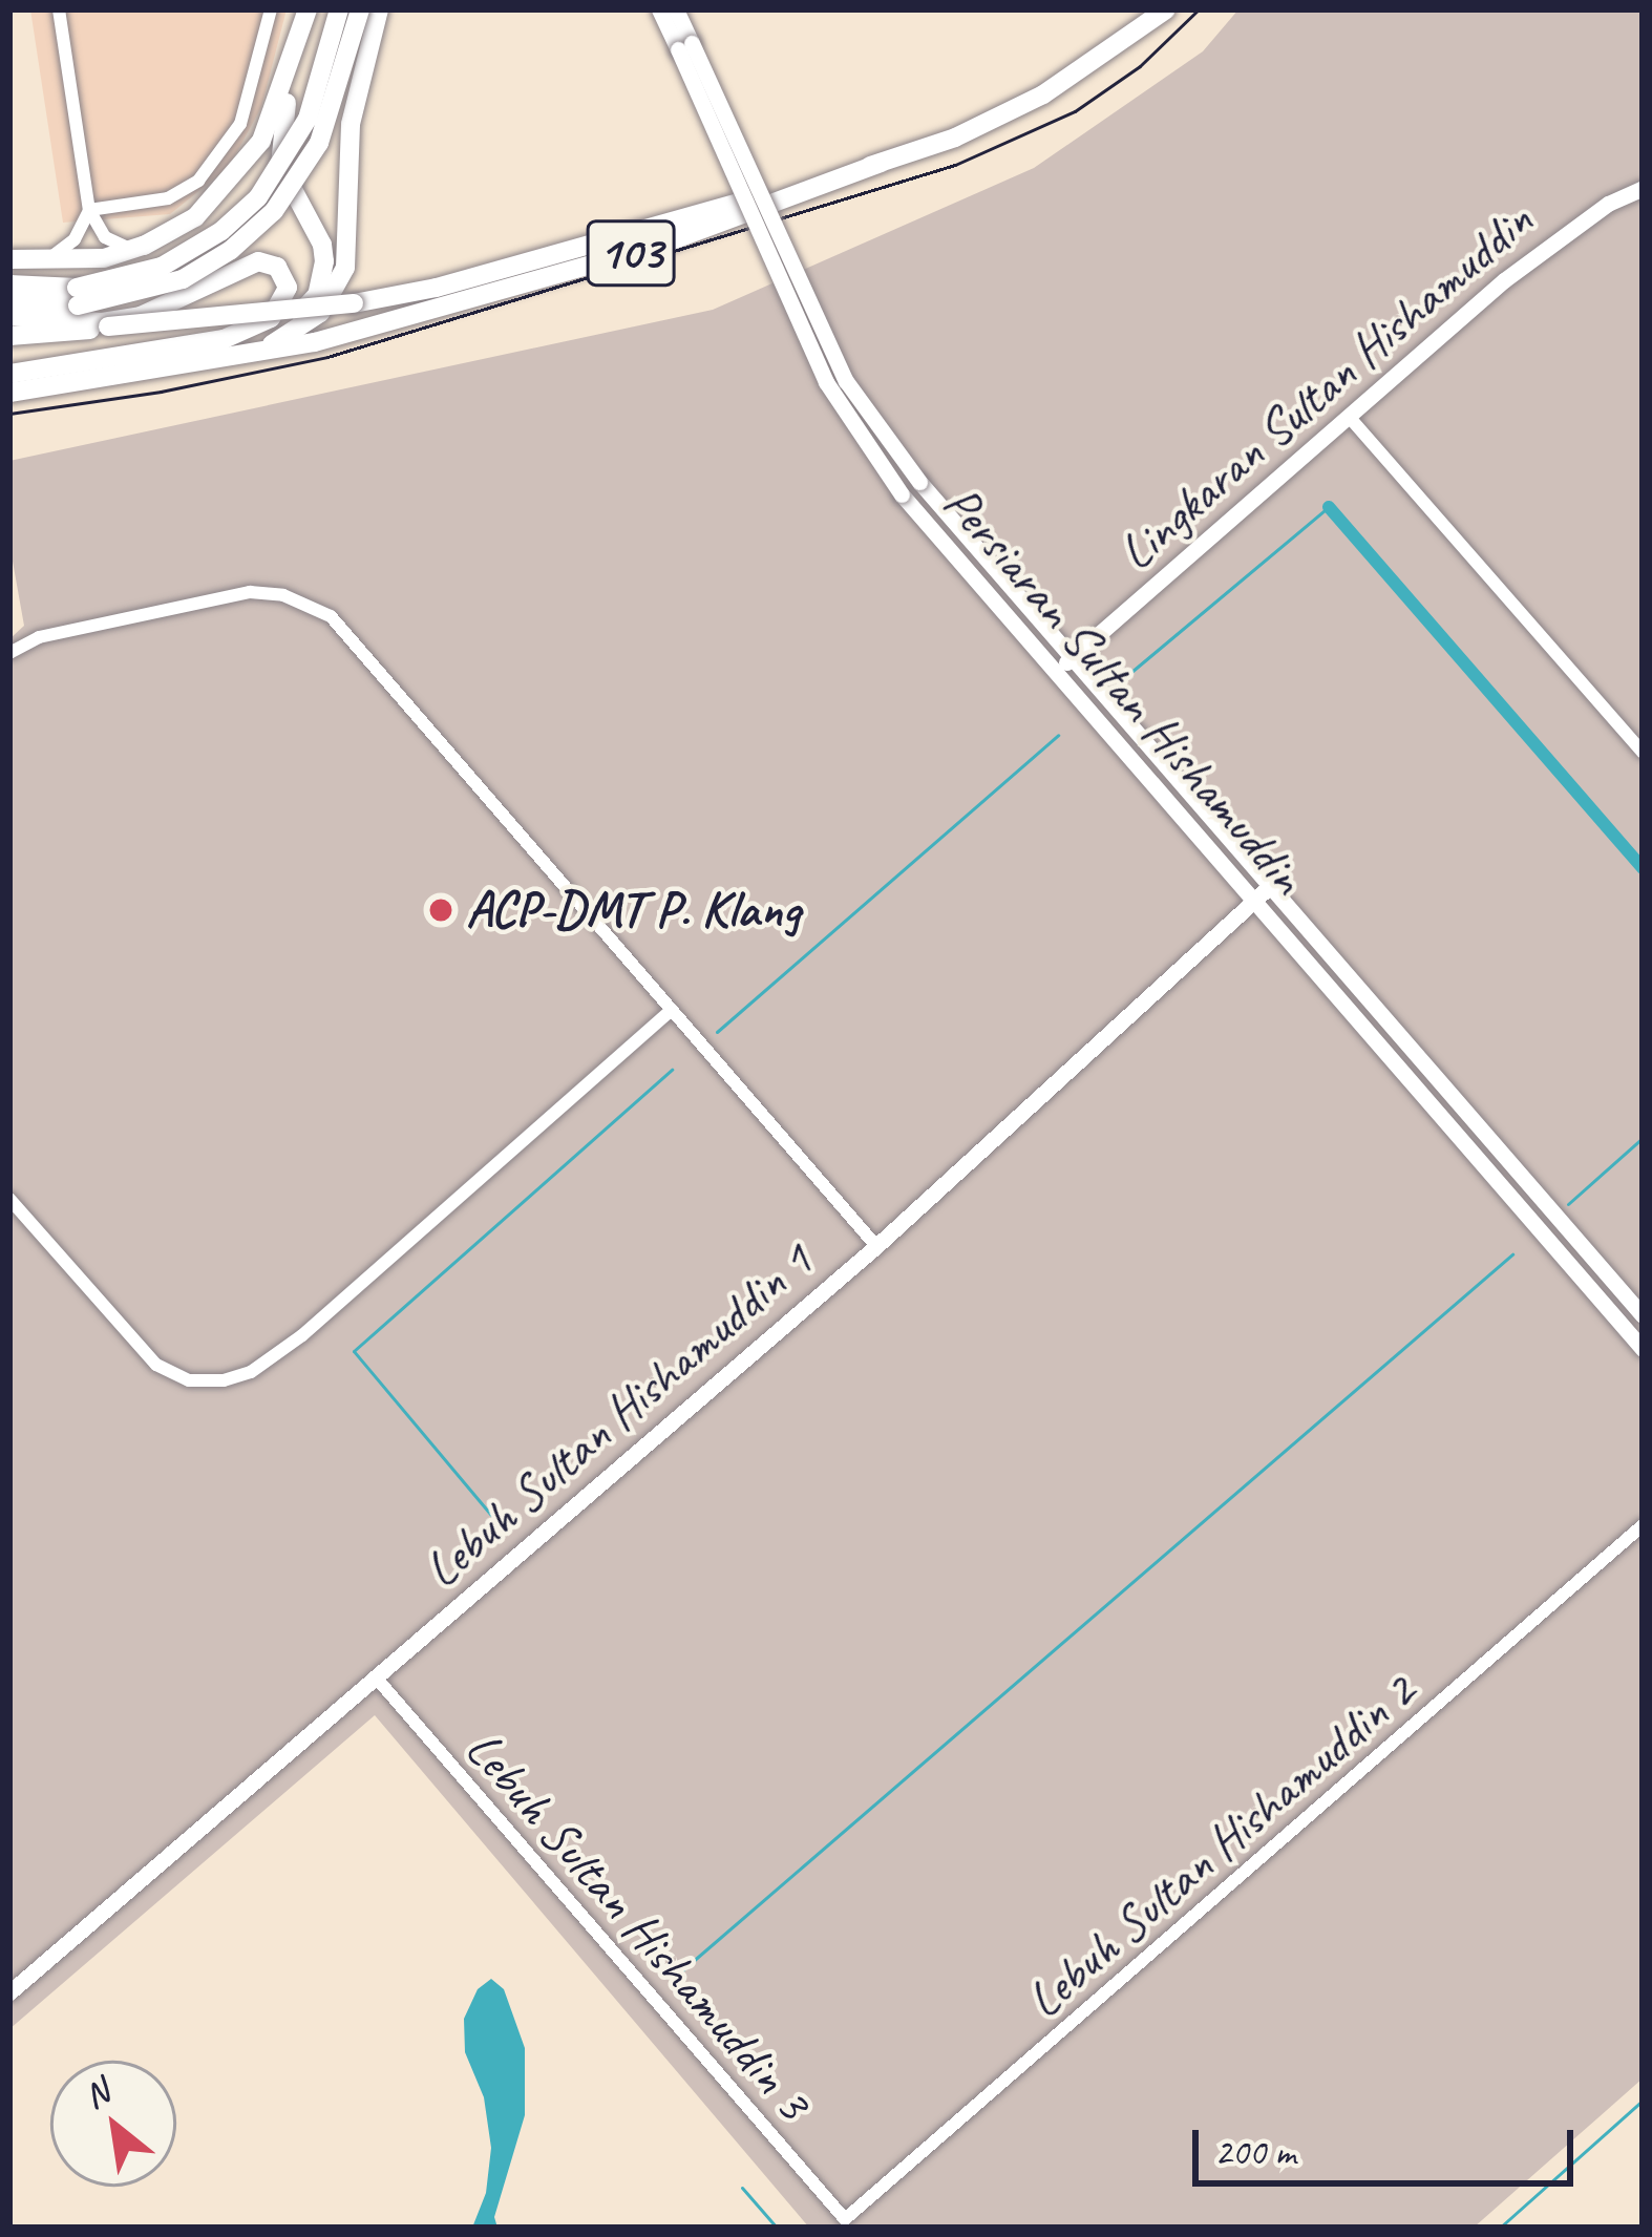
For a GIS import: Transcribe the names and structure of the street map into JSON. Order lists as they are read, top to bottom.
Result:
{
  "streets": {
    "main road": ["103"],
    "street": [
      "Lingkaran Sultan Hishamuddin",
      "Persiaran Sultan Hishamuddin",
      "Lebuh Sultan Hishamuddin 1",
      "Lebuh Sultan Hishamuddin 2",
      "Lebuh Sultan Hishamuddin 3"
    ]
  },
  "crossings": [
    ["Lingkaran Sultan Hishamuddin", "Persiaran Sultan Hishamuddin"],
    ["Persiaran Sultan Hishamuddin", "Lebuh Sultan Hishamuddin 1"],
    ["Lebuh Sultan Hishamuddin 1", "Lebuh Sultan Hishamuddin 3"],
    ["Lebuh Sultan Hishamuddin 2", "Lebuh Sultan Hishamuddin 3"]
  ],
  "places": ["ACP-DMT P. Klang"],
  "scale_bar": "200 m",
  "north": "top left"
}
